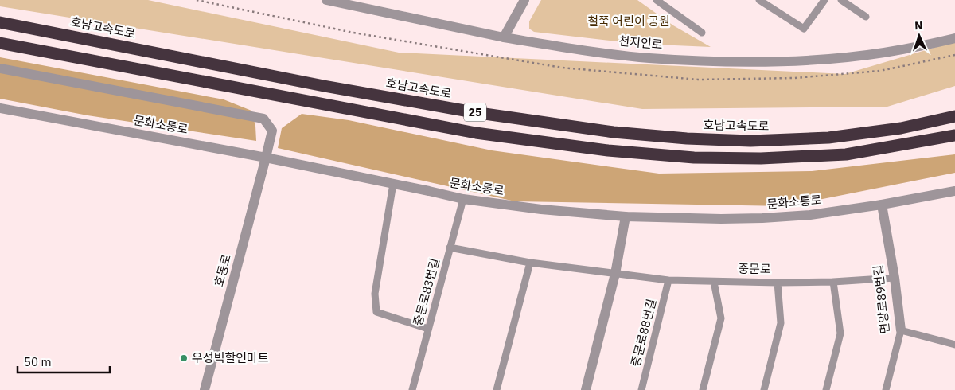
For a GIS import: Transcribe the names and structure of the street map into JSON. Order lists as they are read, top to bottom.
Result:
{
  "streets": {
    "highway": ["호남고속도로", "25"],
    "street": [
      "천지인로",
      "문화소통로",
      "호동로",
      "면앙로89번길"
    ],
    "lane": ["중문로", "중문로83번길", "중문로88번길"]
  },
  "crossings": [
    ["문화소통로", "호동로"],
    ["문화소통로", "중문로83번길"],
    ["문화소통로", "면앙로89번길"],
    ["중문로", "중문로83번길"],
    ["중문로", "면앙로89번길"],
    ["중문로", "중문로88번길"]
  ],
  "parks": ["철쭉 어린이 공원"],
  "places": ["우성빅할인마트"],
  "scale_bar": "50 m",
  "north": "top"
}
